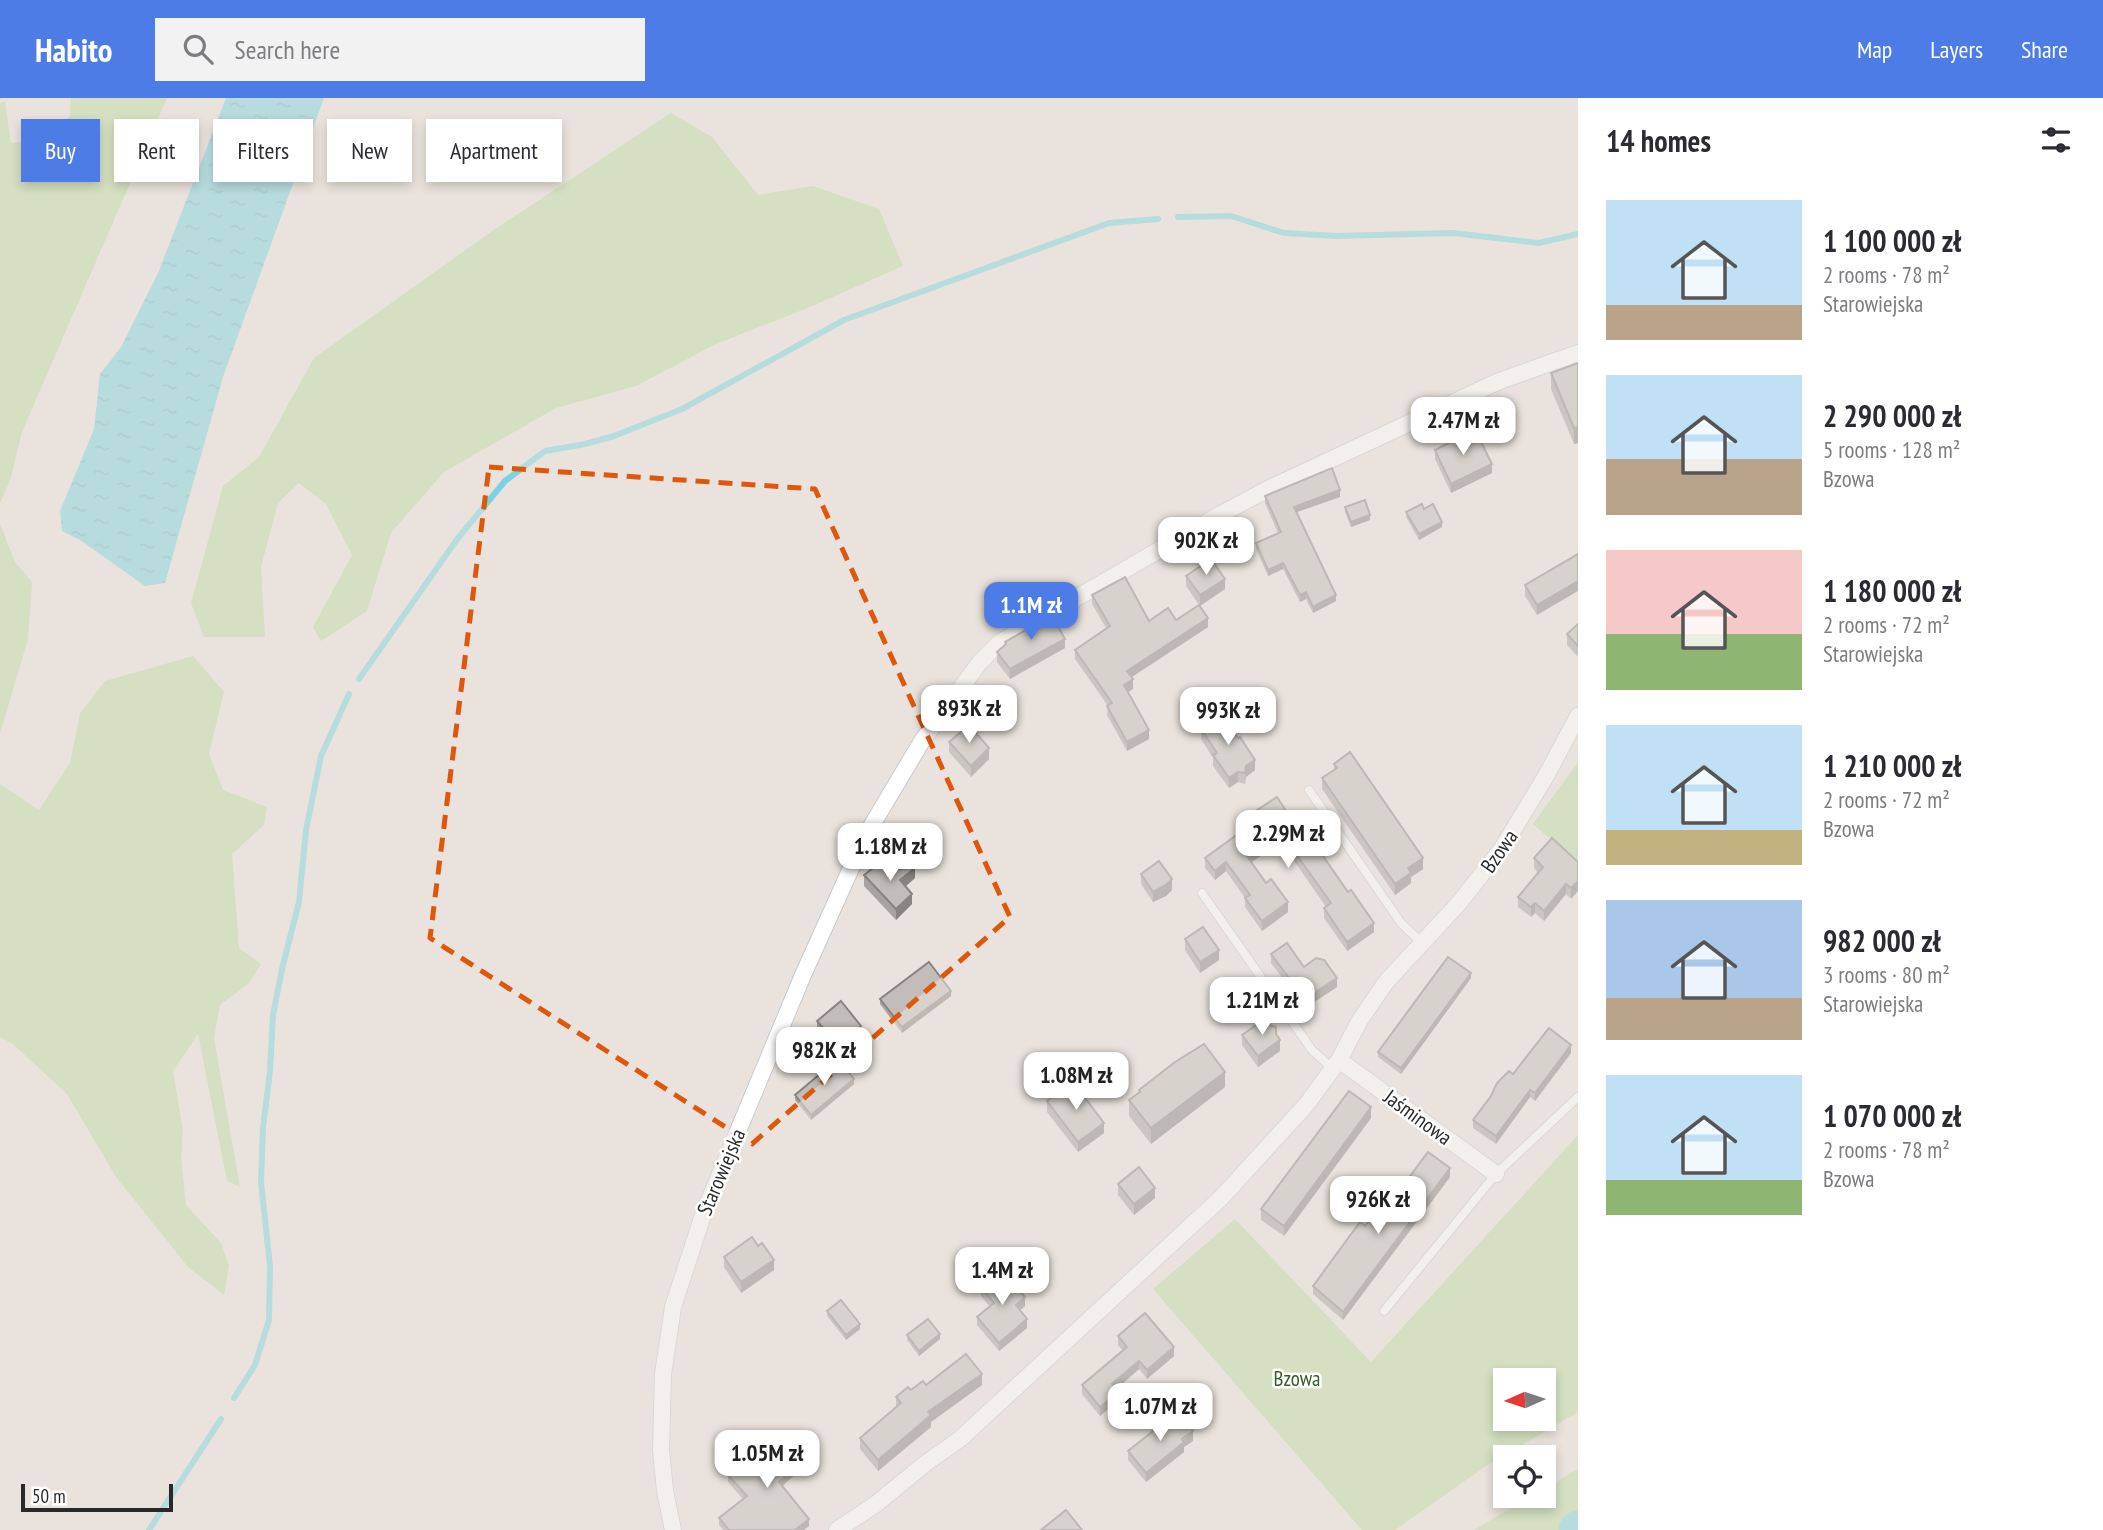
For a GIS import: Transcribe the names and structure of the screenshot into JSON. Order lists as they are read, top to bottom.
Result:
{
  "streets": {
    "street": ["Bzowa", "Jaśminowa", "Starowiejska"]
  },
  "crossings": [
    ["Bzowa", "Jaśminowa"]
  ],
  "parks": ["Bzowa"],
  "scale_bar": "50 m",
  "north": "left",
  "page": {
    "header": "Habito",
    "search": "Search here",
    "nav": ["Map", "Layers", "Share"],
    "heading": "14 homes",
    "chip": [
      "Buy",
      "Rent",
      "Filters",
      "New",
      "Apartment"
    ],
    "list": [
      {
        "name": "1 100 000 zł",
        "note": "2 rooms · 78 m² · Starowiejska"
      },
      {
        "name": "2 290 000 zł",
        "note": "5 rooms · 128 m² · Bzowa"
      },
      {
        "name": "1 180 000 zł",
        "note": "2 rooms · 72 m² · Starowiejska"
      },
      {
        "name": "1 210 000 zł",
        "note": "2 rooms · 72 m² · Bzowa"
      },
      {
        "name": "982 000 zł",
        "note": "3 rooms · 80 m² · Starowiejska"
      },
      {
        "name": "1 070 000 zł",
        "note": "2 rooms · 78 m² · Bzowa"
      }
    ],
    "price": [
      "2.47M zł",
      "902K zł",
      "1.1M zł",
      "893K zł",
      "993K zł",
      "2.29M zł",
      "1.18M zł",
      "1.21M zł",
      "982K zł",
      "1.08M zł",
      "926K zł",
      "1.4M zł",
      "1.07M zł",
      "1.05M zł"
    ],
    "scale": "50 m"
  }
}
